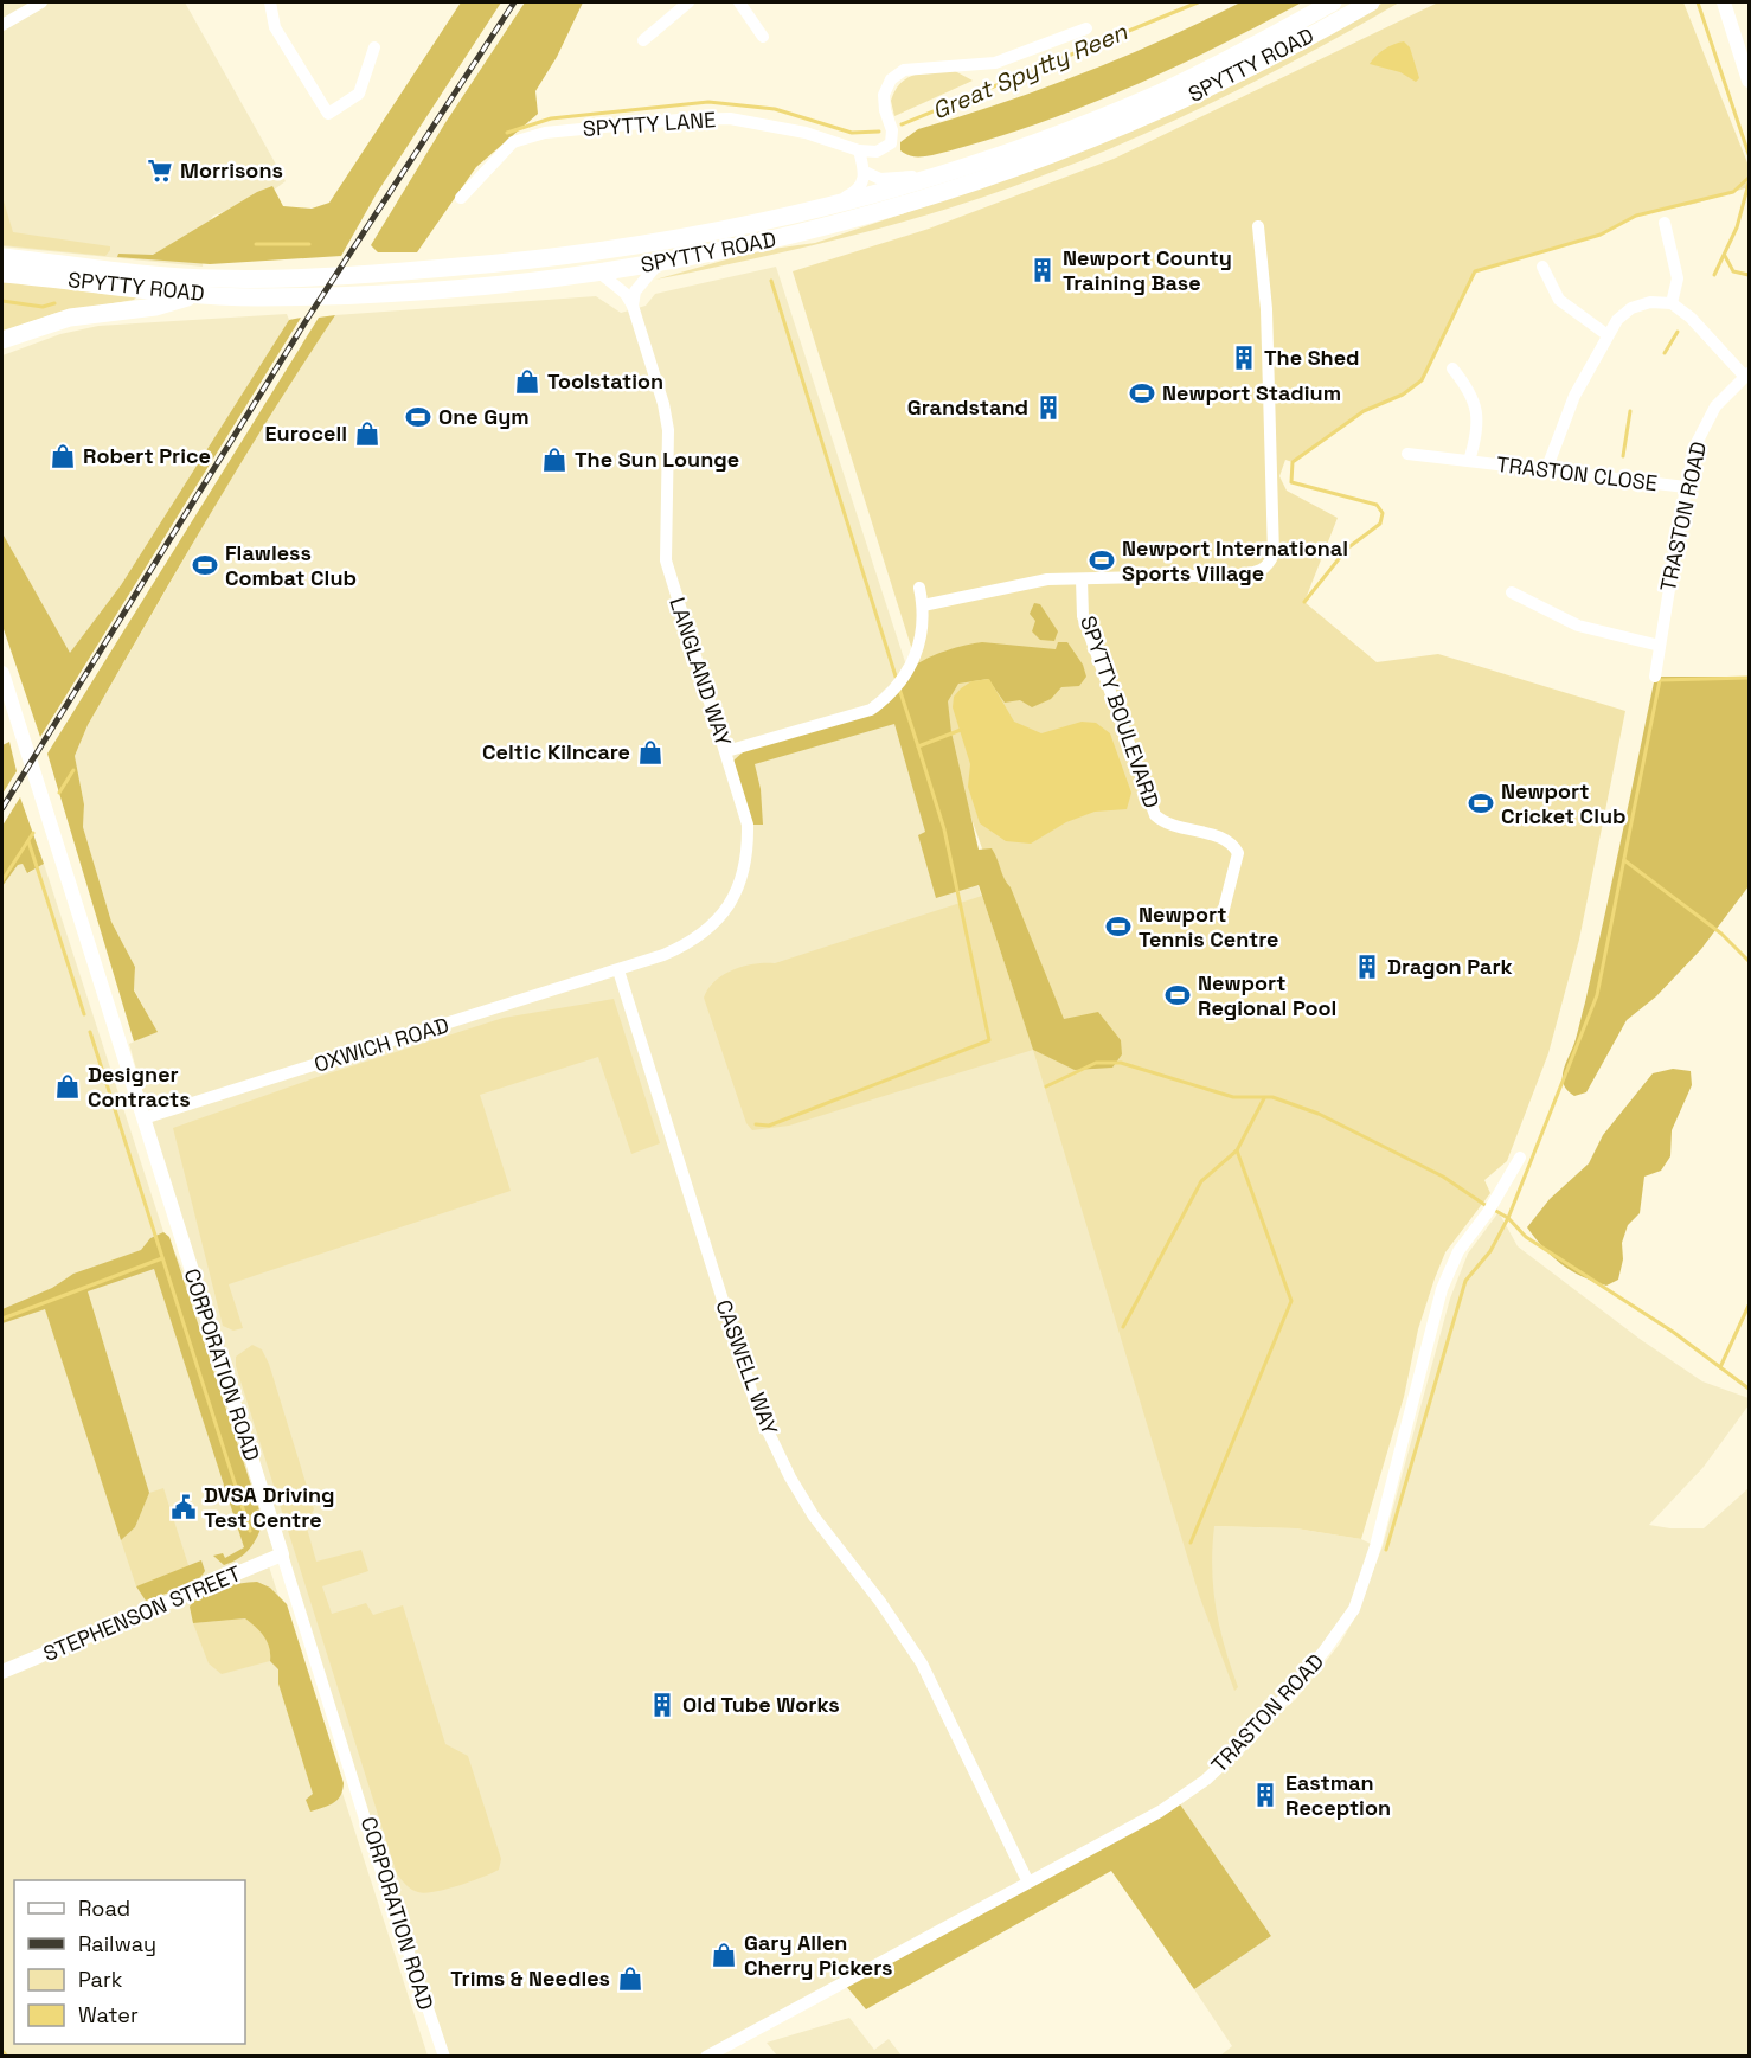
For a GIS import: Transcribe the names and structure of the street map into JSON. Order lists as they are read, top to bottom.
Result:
{
  "streets": {
    "main road": ["SPYTTY ROAD"],
    "street": [
      "SPYTTY LANE",
      "TRASTON CLOSE",
      "TRASTON ROAD",
      "LANGLAND WAY",
      "SPYTTY BOULEVARD",
      "OXWICH ROAD",
      "CORPORATION ROAD",
      "CASWELL WAY",
      "STEPHENSON STREET"
    ]
  },
  "crossings": [
    ["SPYTTY ROAD", "LANGLAND WAY"],
    ["TRASTON CLOSE", "TRASTON ROAD"],
    ["TRASTON ROAD", "CASWELL WAY"],
    ["LANGLAND WAY", "OXWICH ROAD"],
    ["LANGLAND WAY", "CASWELL WAY"],
    ["OXWICH ROAD", "CORPORATION ROAD"],
    ["OXWICH ROAD", "CASWELL WAY"],
    ["CORPORATION ROAD", "STEPHENSON STREET"]
  ],
  "water": ["Great Spytty Reen"],
  "places": {
    "supermarket": ["Morrisons"],
    "building": [
      "Newport County Training Base",
      "The Shed",
      "Grandstand",
      "Dragon Park",
      "Old Tube Works",
      "Eastman Reception"
    ],
    "shop": [
      "Toolstation",
      "Eurocell",
      "Robert Price",
      "The Sun Lounge",
      "Celtic Kilncare",
      "Designer Contracts",
      "Gary Allen Cherry Pickers",
      "Trims & Needles"
    ],
    "sports": [
      "Newport Stadium",
      "One Gym",
      "Newport International Sports Village",
      "Flawless Combat Club",
      "Newport Cricket Club",
      "Newport Tennis Centre",
      "Newport Regional Pool"
    ],
    "public building": ["DVSA Driving Test Centre"]
  },
  "legend": [
    "Road",
    "Railway",
    "Park",
    "Water"
  ]
}
